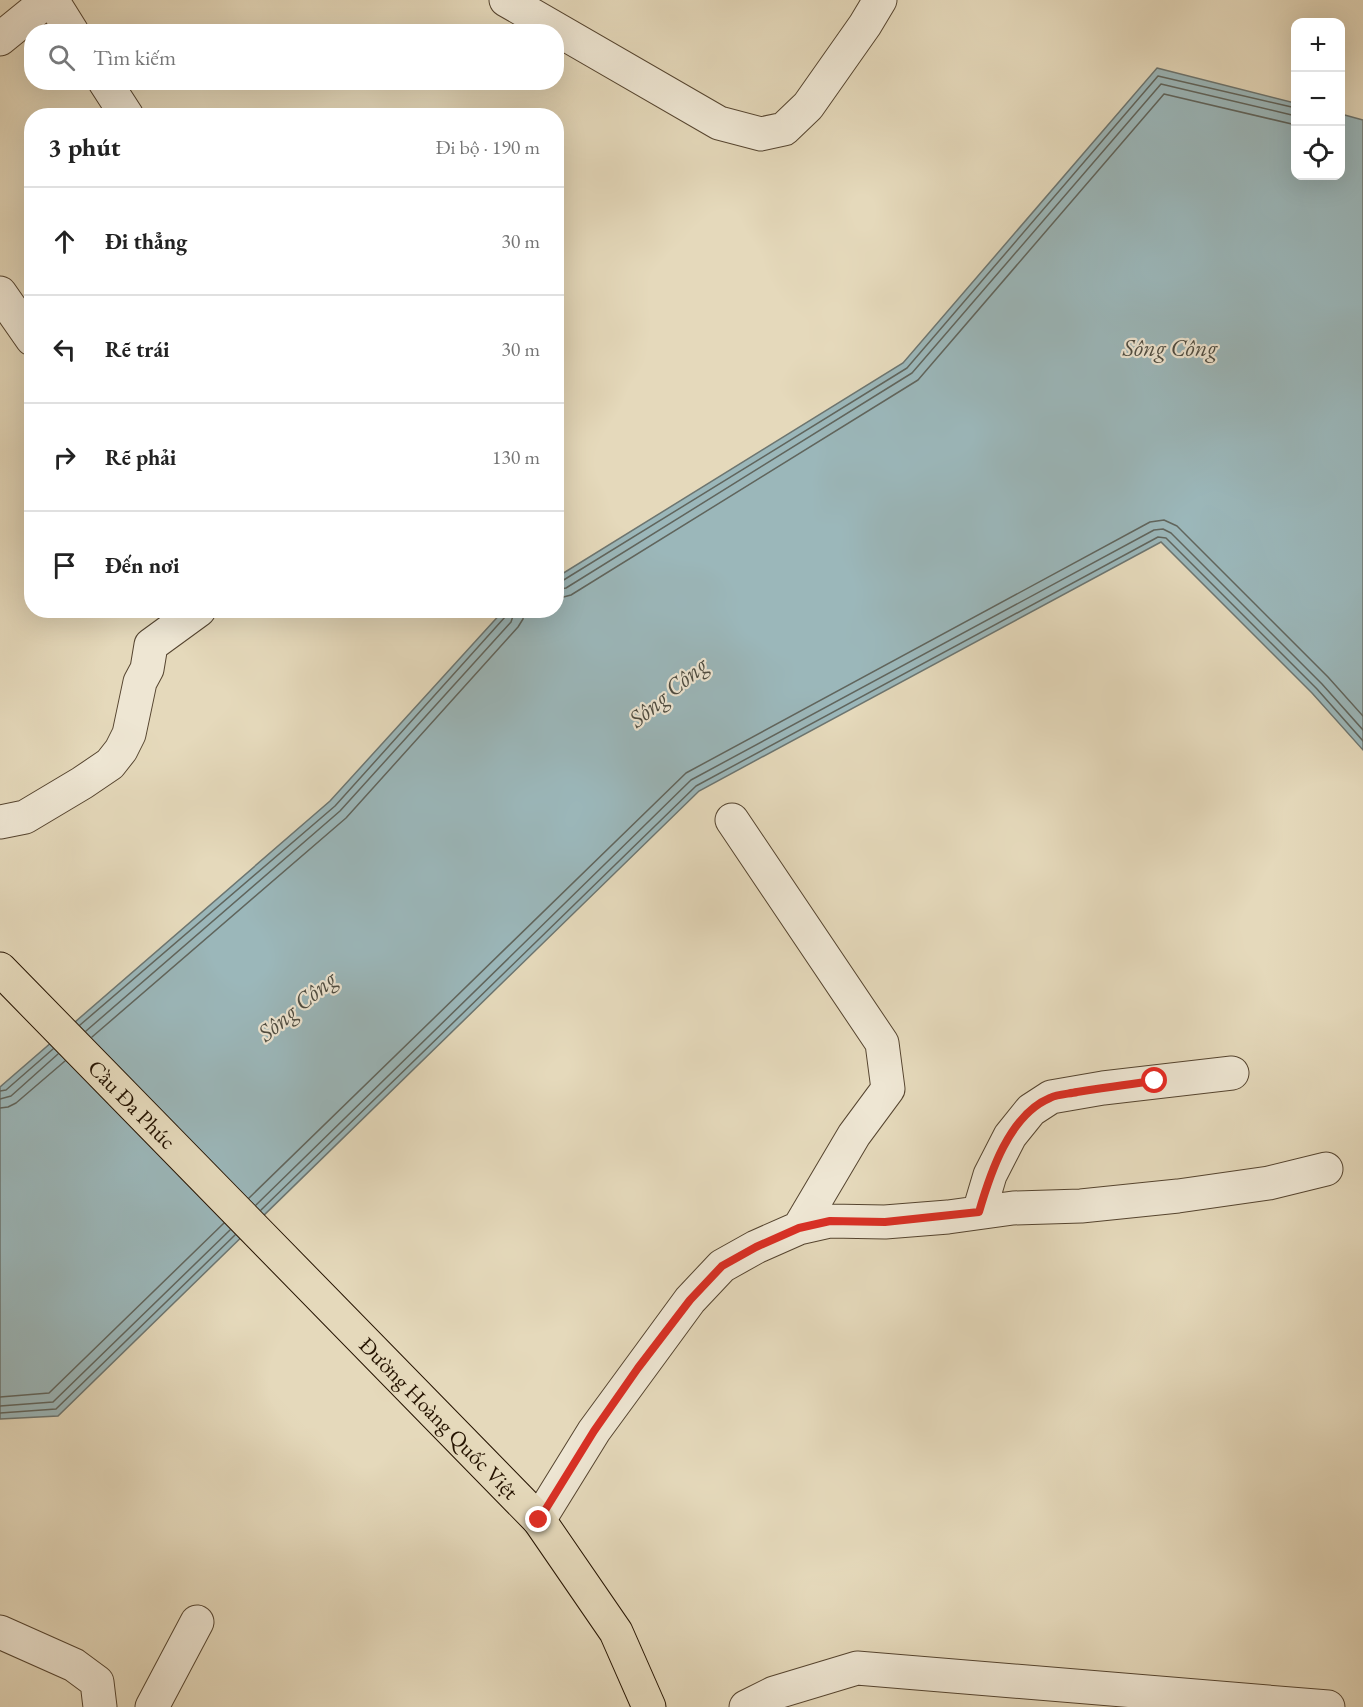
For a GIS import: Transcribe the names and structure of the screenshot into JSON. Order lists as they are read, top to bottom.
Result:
{
  "streets": {
    "highway": ["Cầu Đa Phúc", "Đường Hoàng Quốc Việt"]
  },
  "crossings": [
    ["Cầu Đa Phúc", "Đường Hoàng Quốc Việt"]
  ],
  "water": ["Sông Công"],
  "page": {
    "map_buttons": ["+", "−"],
    "search": "Tìm kiếm",
    "heading": ["3 phút", "Đi bộ · 190 m"],
    "list": [
      ["Đi thẳng", "30 m"],
      ["Rẽ trái", "30 m"],
      ["Rẽ phải", "130 m"],
      "Đến nơi"
    ]
  }
}
